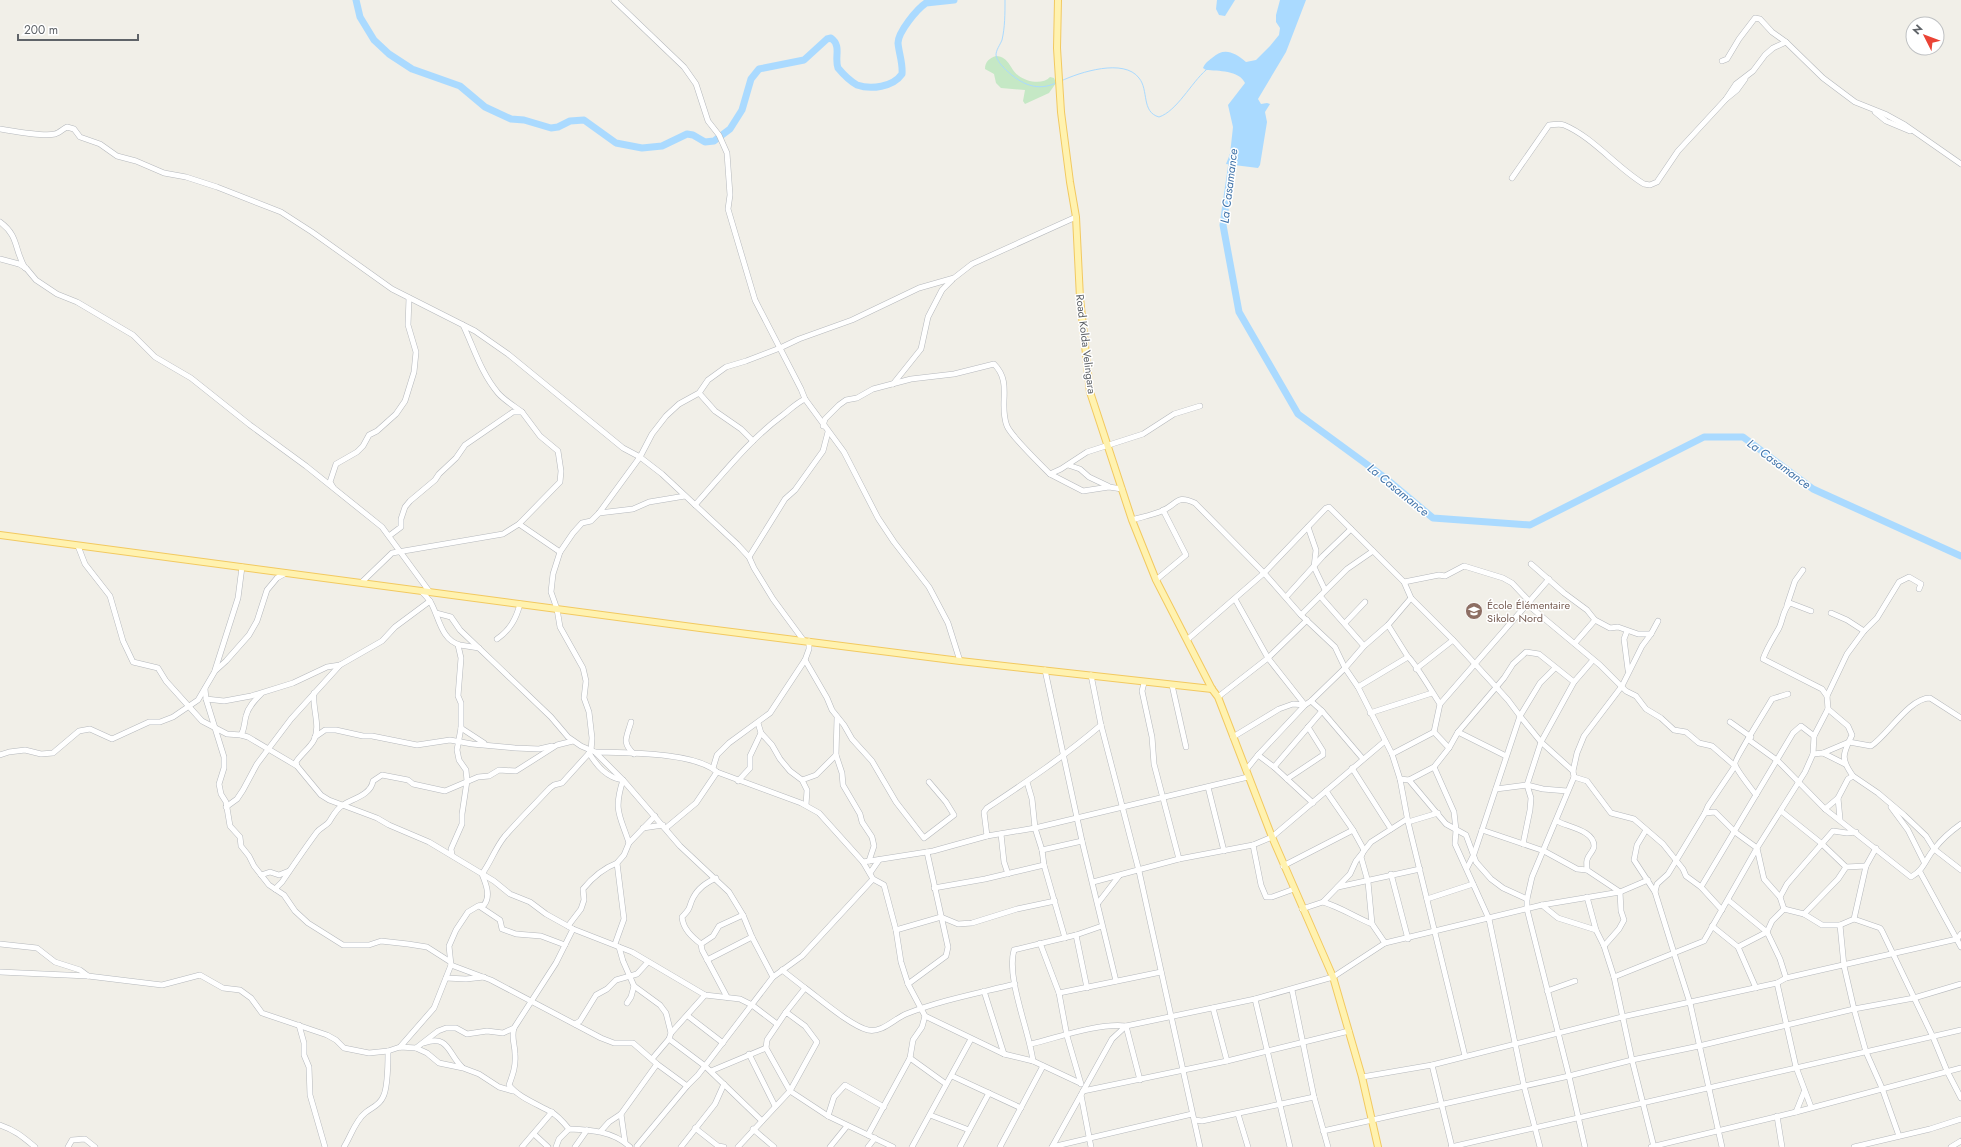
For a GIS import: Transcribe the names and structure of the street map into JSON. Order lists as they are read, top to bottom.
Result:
{
  "streets": {
    "main road": ["Road Kolda Velingara"]
  },
  "water": ["La Casamance"],
  "places": {
    "school or university": ["École Élémentaire Sikolo Nord"]
  },
  "scale_bar": "200 m",
  "north": "top left"
}
